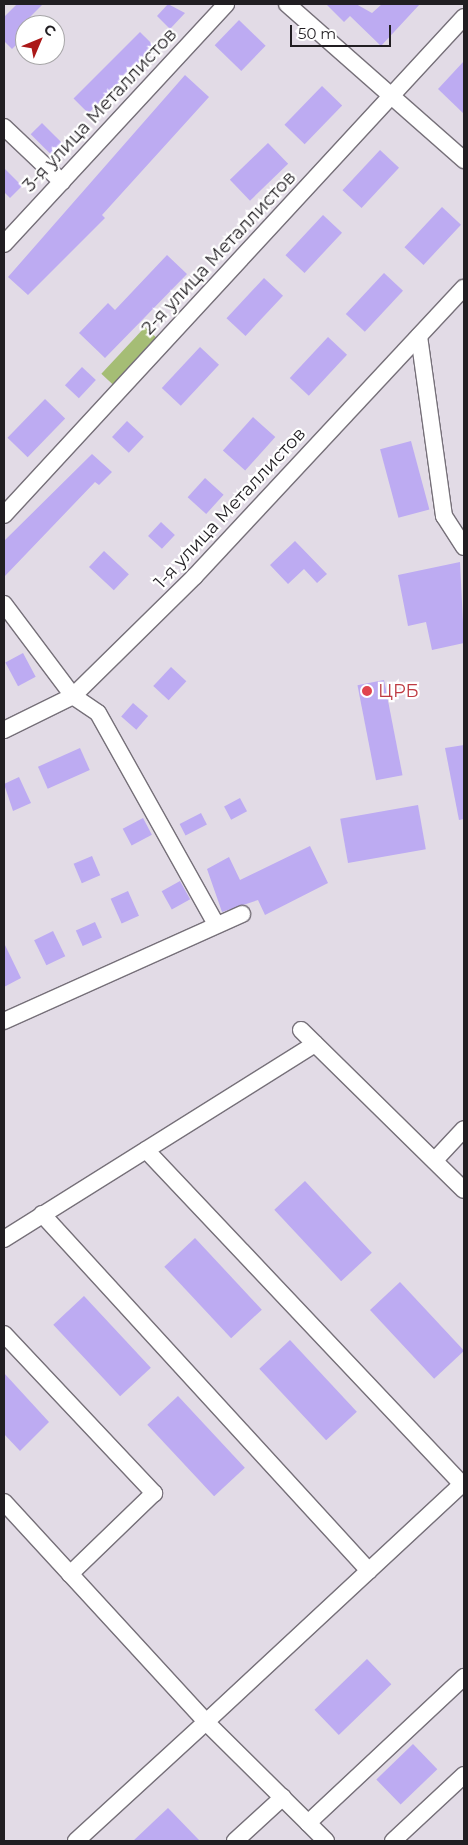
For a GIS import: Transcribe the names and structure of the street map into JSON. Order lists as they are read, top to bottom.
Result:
{
  "streets": {
    "street": ["3-я улица Металлистов", "2-я улица Металлистов", "1-я улица Металлистов"]
  },
  "places": ["ЦРБ"],
  "scale_bar": "50 m",
  "north": "top right"
}
